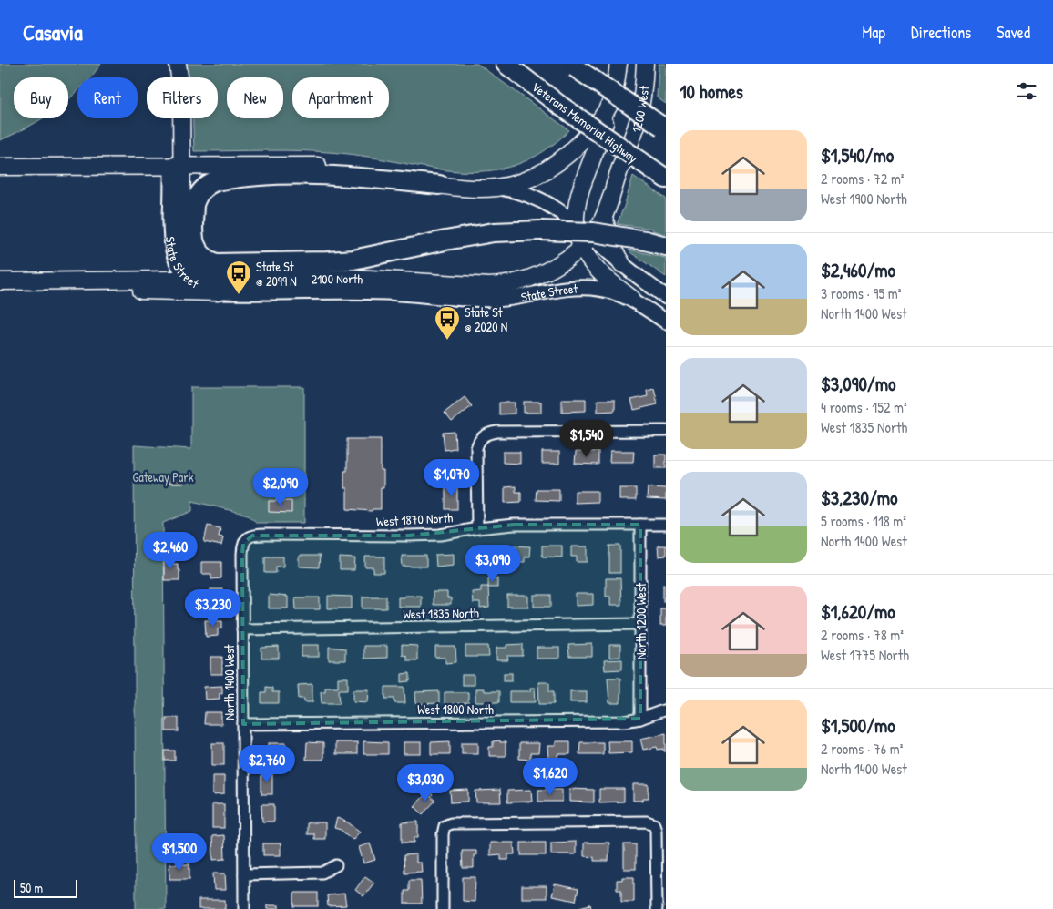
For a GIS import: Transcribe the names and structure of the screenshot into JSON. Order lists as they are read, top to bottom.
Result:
{
  "streets": {
    "highway": ["1200 West", "Veterans Memorial Highway", "2100 North"],
    "main road": ["State Street"],
    "street": [
      "West 1870 North",
      "West 1835 North",
      "North 1200 West",
      "North 1400 West",
      "West 1800 North"
    ]
  },
  "crossings": [
    ["State Street", "2100 North"],
    ["West 1870 North", "North 1200 West"],
    ["West 1870 North", "North 1400 West"],
    ["West 1835 North", "North 1200 West"],
    ["West 1835 North", "North 1400 West"],
    ["North 1200 West", "West 1800 North"],
    ["North 1400 West", "West 1800 North"]
  ],
  "parks": ["Gateway Park"],
  "places": {
    "bus stop": ["State St @ 2099 N", "State St @ 2020 N"]
  },
  "scale_bar": "50 m",
  "page": {
    "header": "Casavia",
    "nav": ["Map", "Directions", "Saved"],
    "heading": "10 homes",
    "chip": [
      "Buy",
      "Rent",
      "Filters",
      "New",
      "Apartment"
    ],
    "list": [
      {
        "name": "$1,540/mo",
        "note": "2 rooms · 72 m² · West 1900 North"
      },
      {
        "name": "$2,460/mo",
        "note": "3 rooms · 95 m² · North 1400 West"
      },
      {
        "name": "$3,090/mo",
        "note": "4 rooms · 152 m² · West 1835 North"
      },
      {
        "name": "$3,230/mo",
        "note": "5 rooms · 118 m² · North 1400 West"
      },
      {
        "name": "$1,620/mo",
        "note": "2 rooms · 78 m² · West 1775 North"
      },
      {
        "name": "$1,500/mo",
        "note": "2 rooms · 76 m² · North 1400 West"
      }
    ],
    "price": [
      "$1,540",
      "$1,070",
      "$2,090",
      "$2,460",
      "$3,090",
      "$3,230",
      "$2,760",
      "$1,620",
      "$3,030",
      "$1,500"
    ],
    "scale": "50 m"
  }
}
